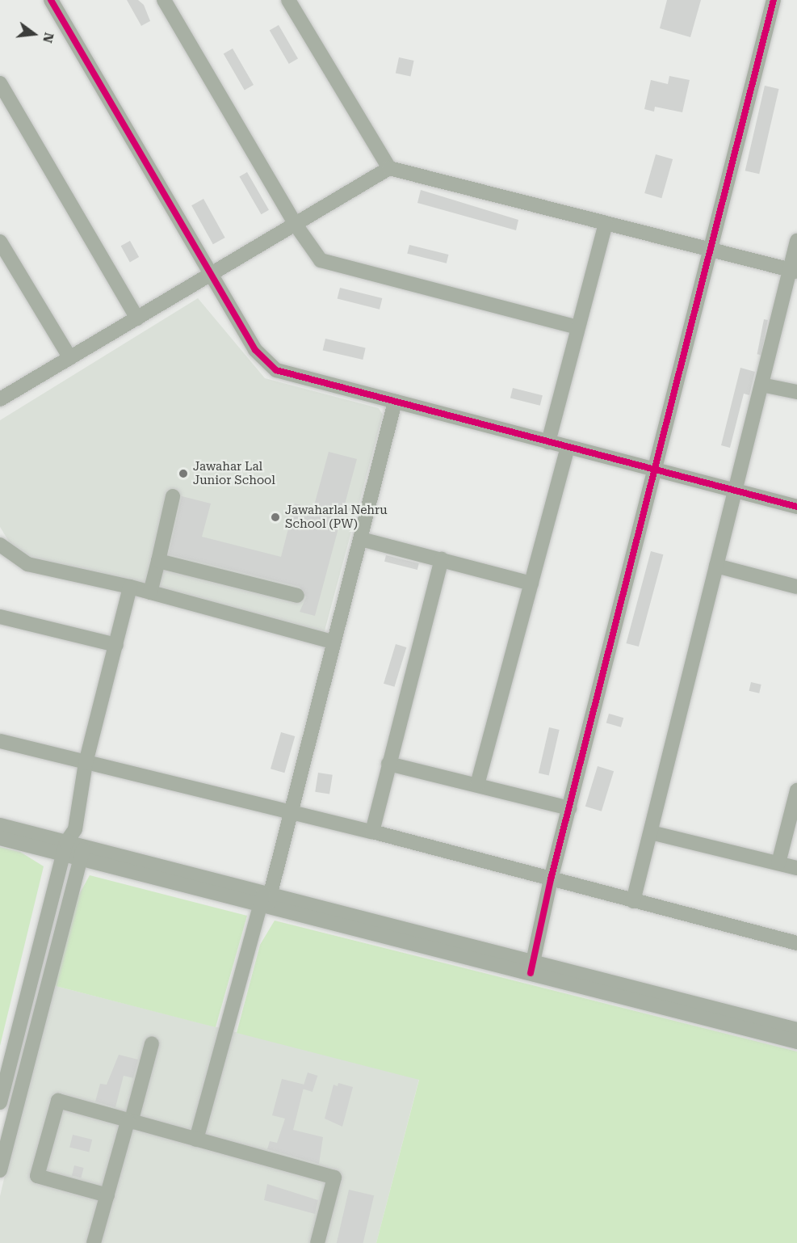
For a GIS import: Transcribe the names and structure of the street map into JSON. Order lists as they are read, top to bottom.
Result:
{
  "places": ["Jawahar Lal Junior School", "Jawaharlal Nehru School (PW)"],
  "north": "right"
}
